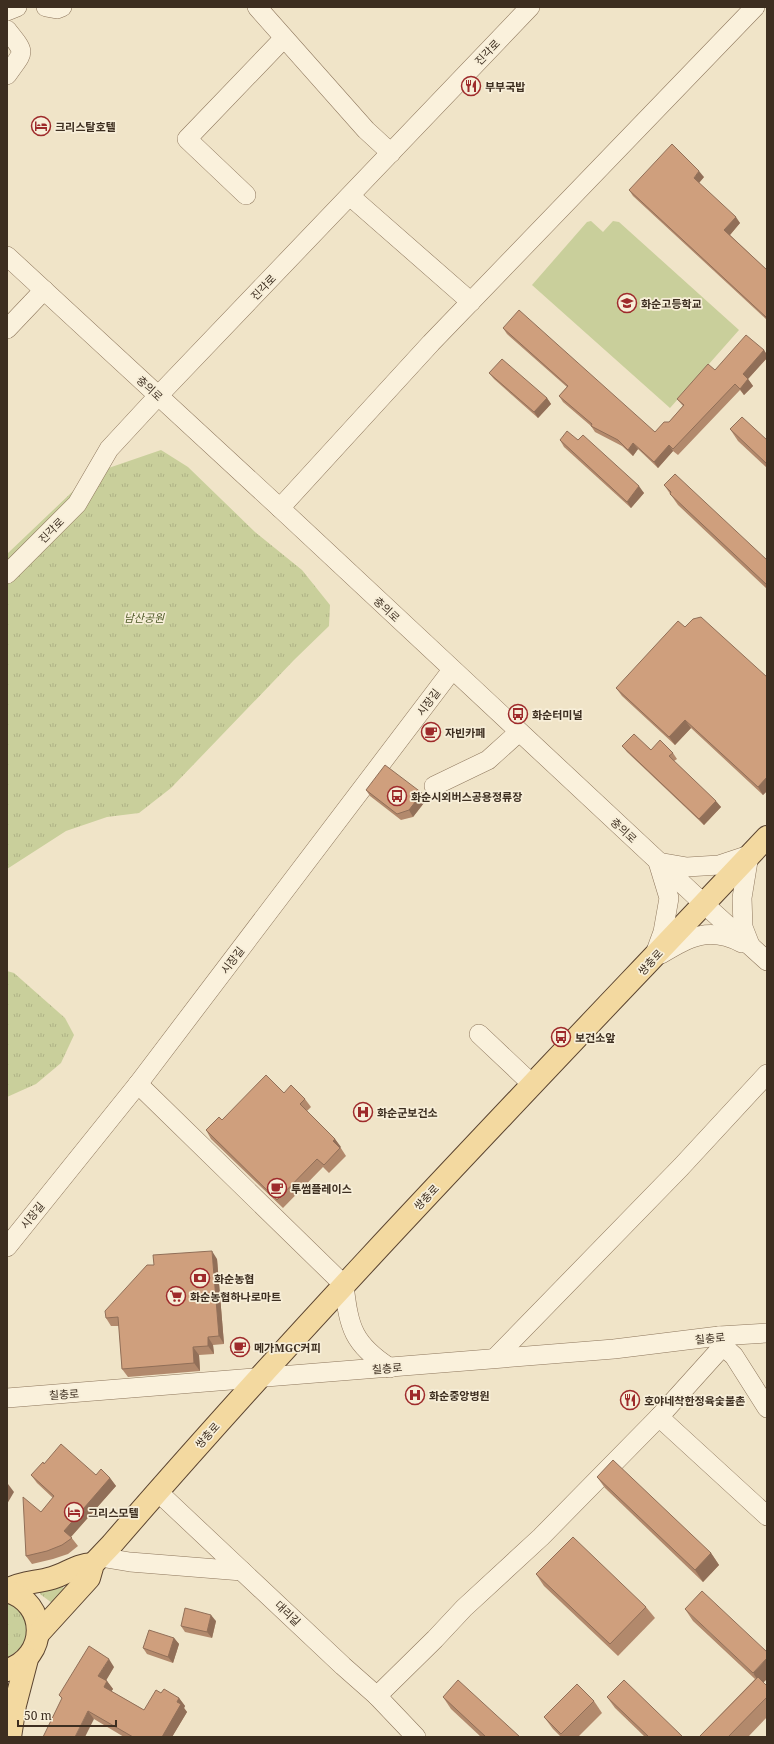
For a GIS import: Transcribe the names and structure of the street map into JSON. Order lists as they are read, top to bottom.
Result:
{
  "streets": {
    "main road": ["쌍충로"],
    "street": [
      "진각로",
      "충의로",
      "시장길",
      "칠충로",
      "대리길"
    ]
  },
  "crossings": [
    ["진각로", "충의로"],
    ["충의로", "시장길"],
    ["충의로", "쌍충로"],
    ["쌍충로", "칠충로"],
    ["쌍충로", "대리길"]
  ],
  "parks": ["남산공원"],
  "places": {
    "restaurant": ["부부국밥", "호야네착한정육숯불촌"],
    "hotel": ["크리스탈호텔", "그리스모텔"],
    "school or university": ["화순고등학교"],
    "bus stop": ["화순터미널", "화순시외버스공용정류장", "보건소앞"],
    "cafe": ["자빈카페", "투썸플레이스", "메가MGC커피"],
    "hospital": ["화순군보건소", "화순중앙병원"],
    "bank": ["화순농협"],
    "supermarket": ["화순농협하나로마트"]
  },
  "scale_bar": "50 m"
}
